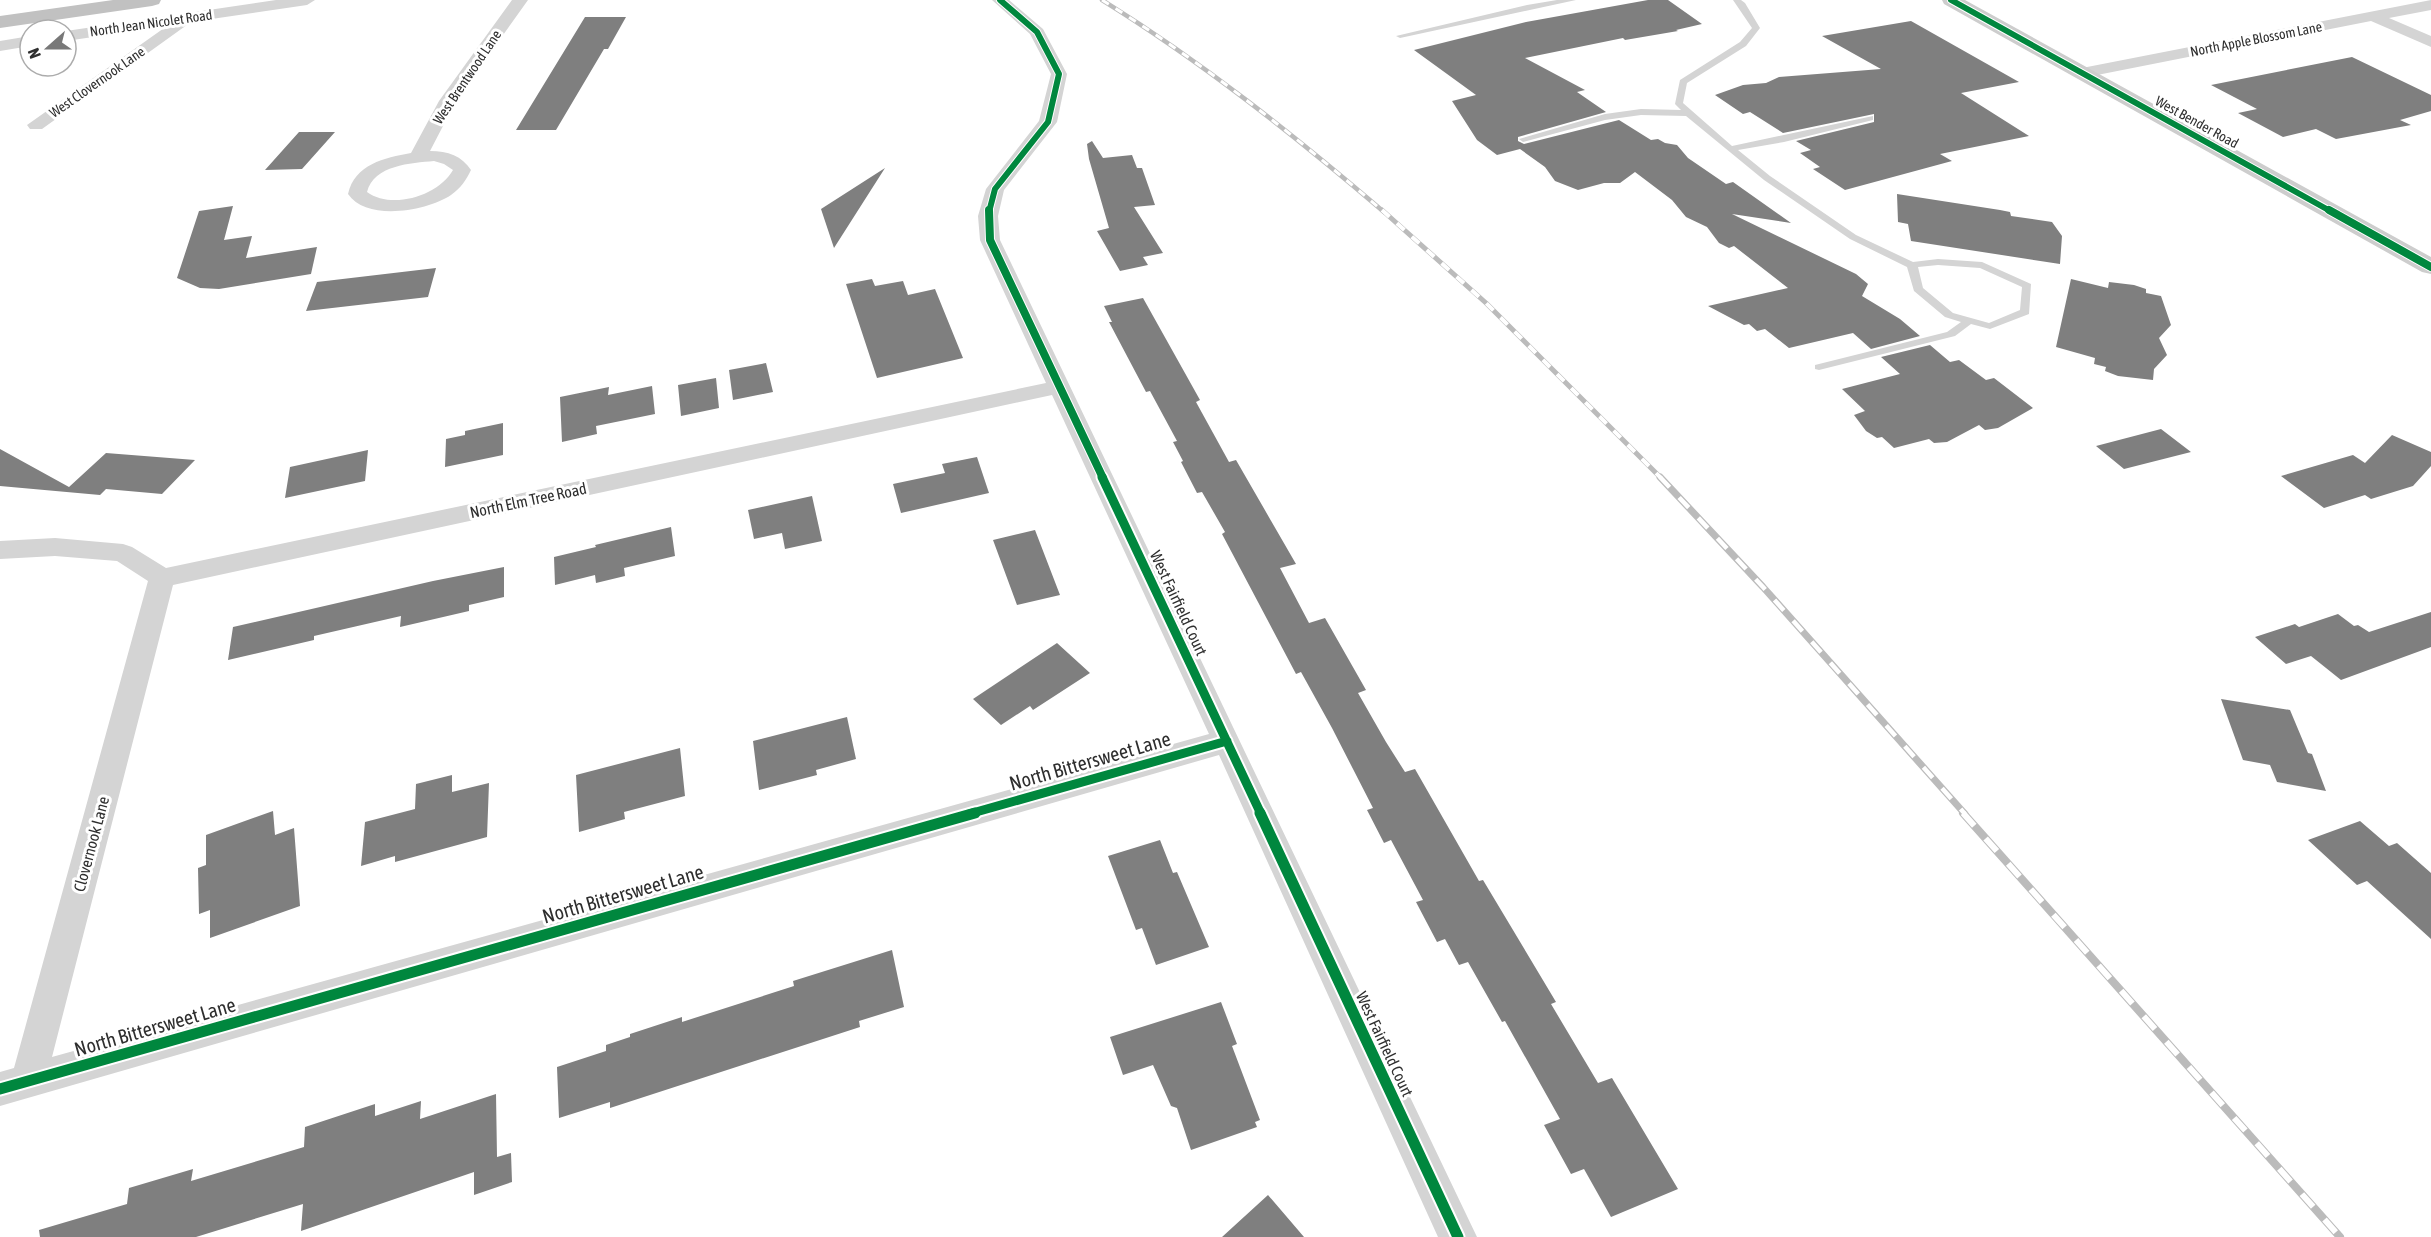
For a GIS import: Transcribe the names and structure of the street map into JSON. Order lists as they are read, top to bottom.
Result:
{
  "streets": {
    "street": [
      "North Jean Nicolet Road",
      "North Apple Blossom Lane",
      "West Brentwood Lane",
      "West Clovernook Lane",
      "West Bender Road",
      "North Elm Tree Road",
      "West Fairfield Court",
      "North Bittersweet Lane",
      "Clovernook Lane"
    ]
  },
  "crossings": [
    ["North Jean Nicolet Road", "West Clovernook Lane"],
    ["North Apple Blossom Lane", "West Bender Road"],
    ["North Elm Tree Road", "West Fairfield Court"],
    ["North Elm Tree Road", "Clovernook Lane"],
    ["West Fairfield Court", "North Bittersweet Lane"],
    ["North Bittersweet Lane", "Clovernook Lane"]
  ],
  "north": "left"
}
